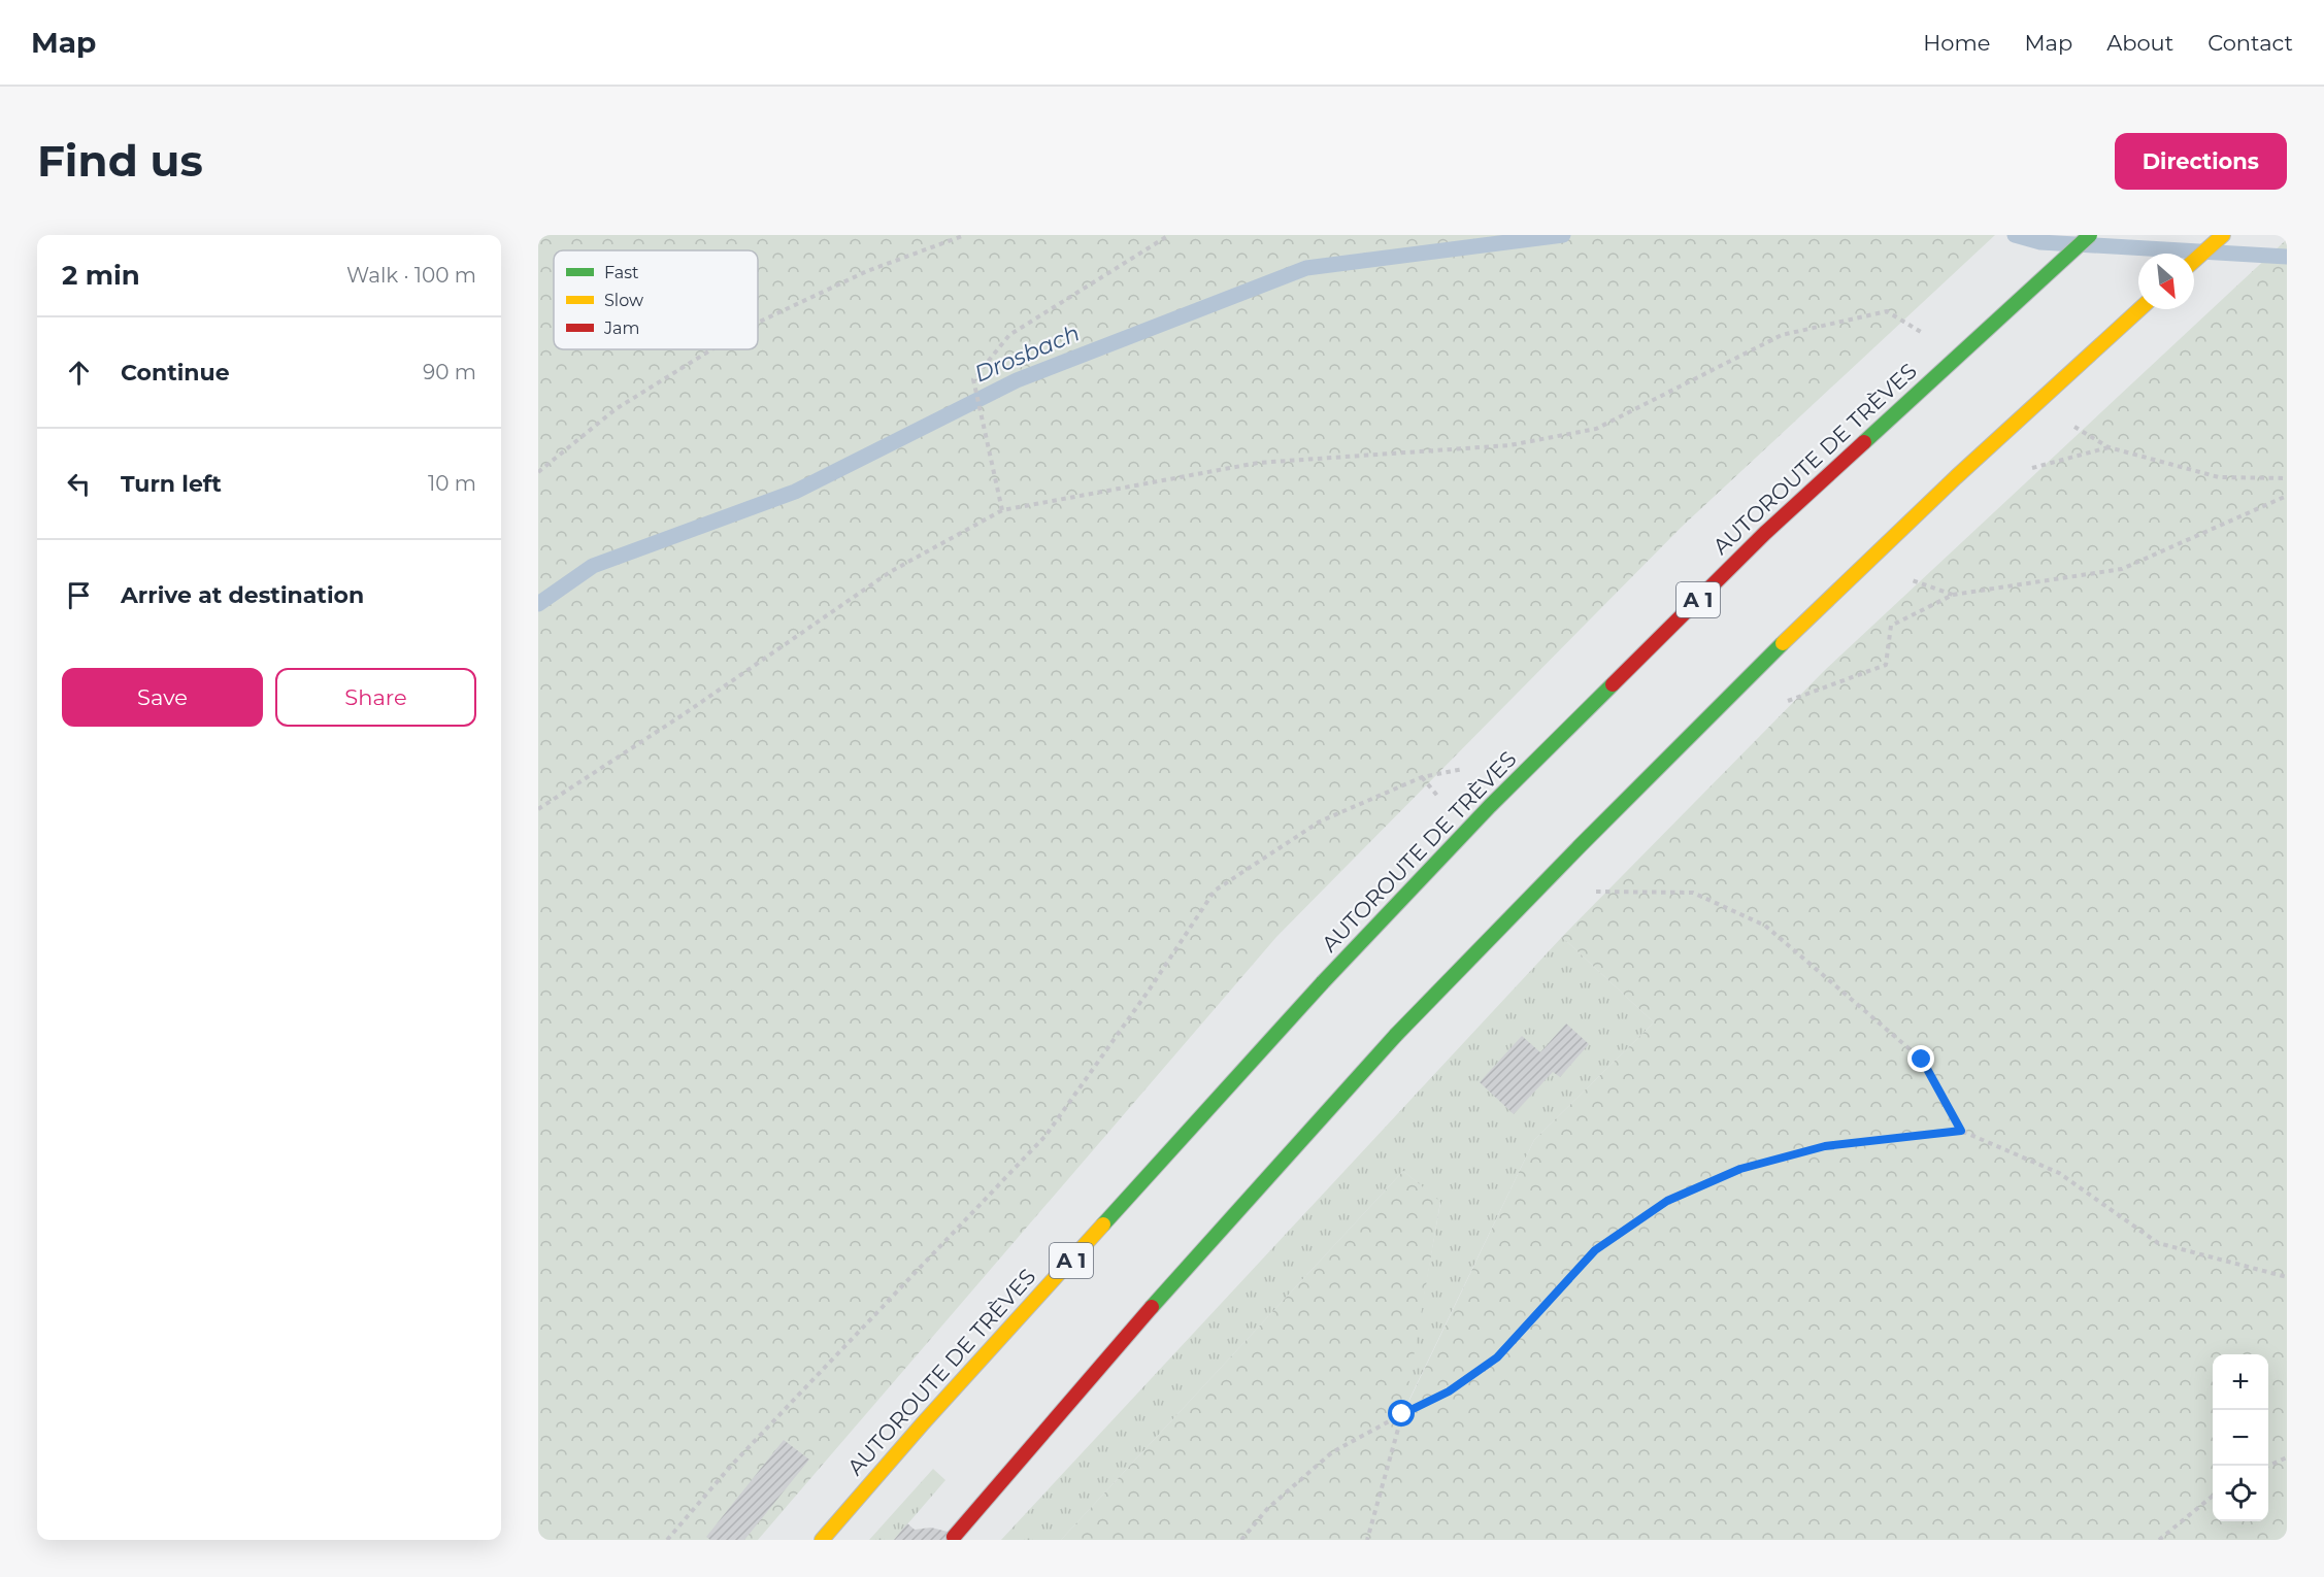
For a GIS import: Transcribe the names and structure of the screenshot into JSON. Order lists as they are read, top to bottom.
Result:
{
  "streets": {
    "highway": ["AUTOROUTE DE TRÈVES", "A 1"]
  },
  "water": ["Drosbach"],
  "legend": ["Fast", "Slow", "Jam"],
  "north": "bottom right",
  "page": {
    "header": "Map",
    "nav": [
      "Home",
      "Map",
      "About",
      "Contact"
    ],
    "buttons": [
      "Directions",
      ["Save", "Share"]
    ],
    "title": "Find us",
    "heading": ["2 min", "Walk · 100 m"],
    "list": [
      ["Continue", "90 m"],
      ["Turn left", "10 m"],
      "Arrive at destination"
    ],
    "map_buttons": ["+", "−"]
  }
}
